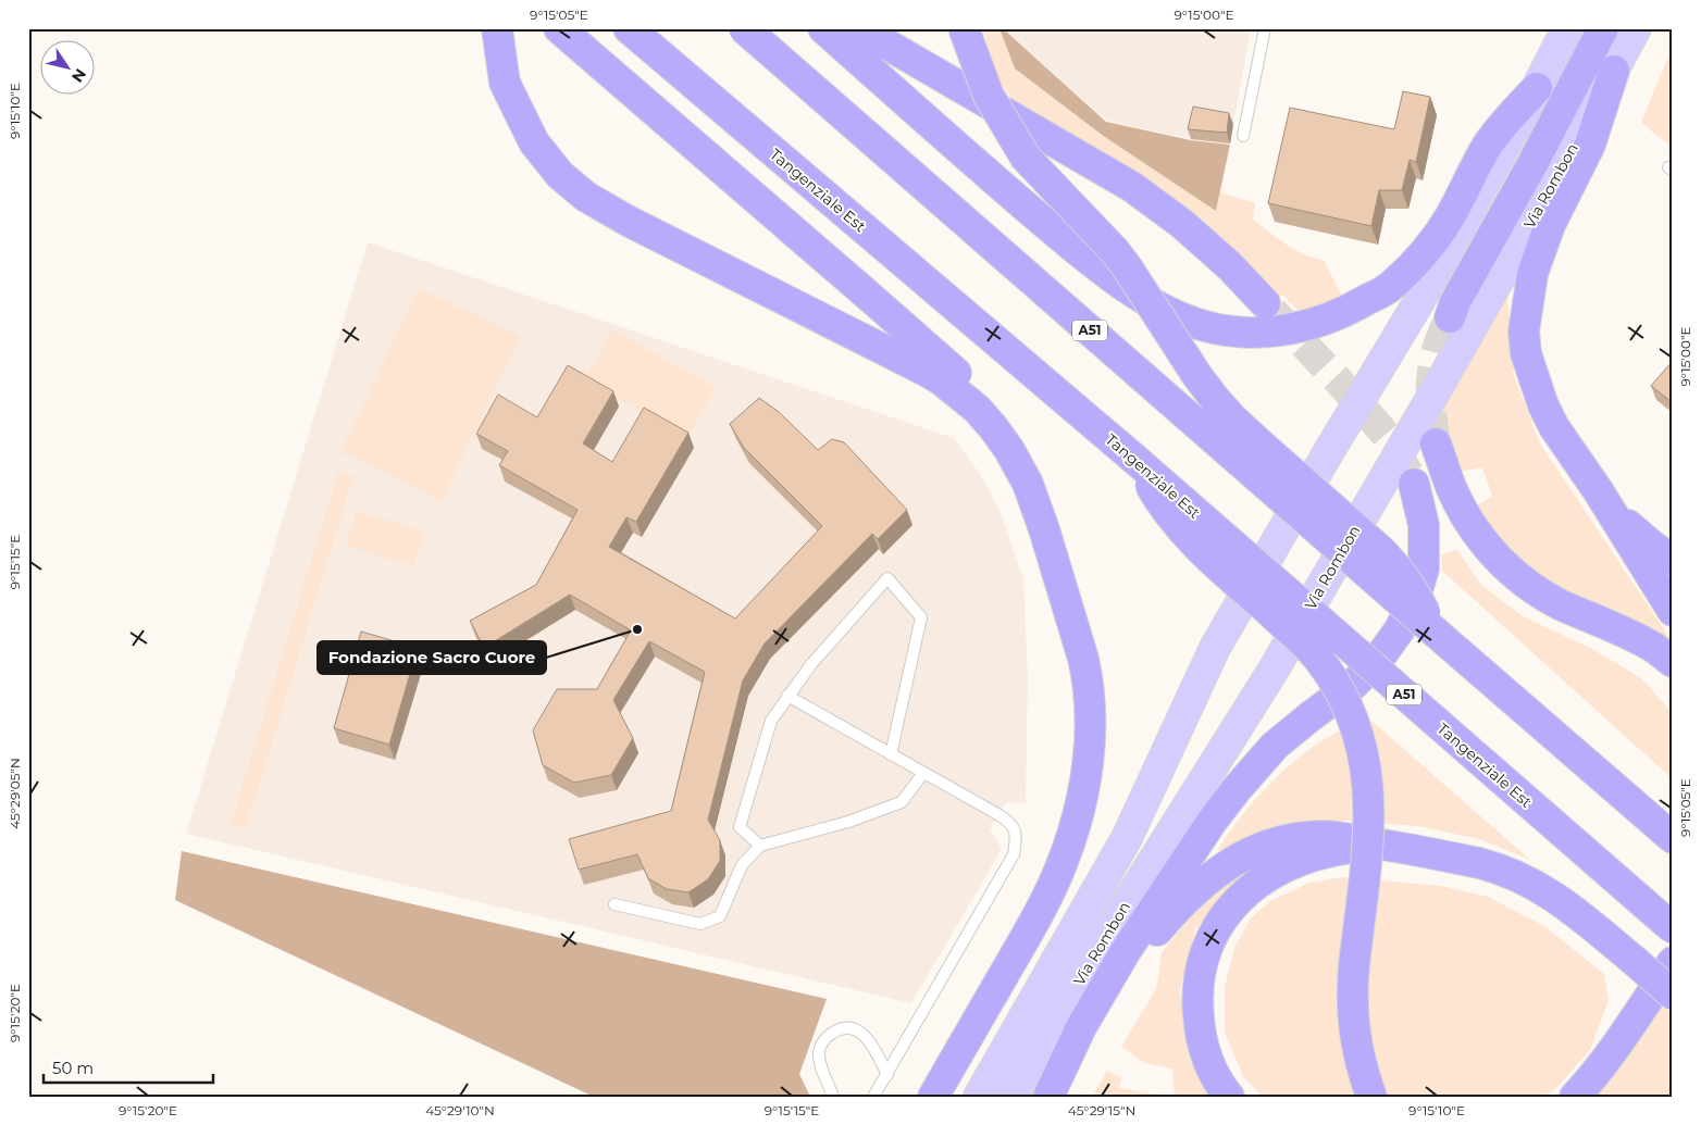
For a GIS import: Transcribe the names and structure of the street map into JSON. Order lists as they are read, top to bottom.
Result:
{
  "streets": {
    "highway": ["Tangenziale Est", "A51"],
    "main road": ["Via Rombon"]
  },
  "places": ["Fondazione Sacro Cuore"],
  "scale_bar": "50 m",
  "north": "bottom right",
  "coordinates": [
    "9°15'05\"E",
    "9°15'00\"E",
    "9°15'10\"E",
    "9°15'15\"E",
    "45°29'05\"N",
    "9°15'20\"E",
    "45°29'10\"N",
    "45°29'15\"N"
  ]
}
